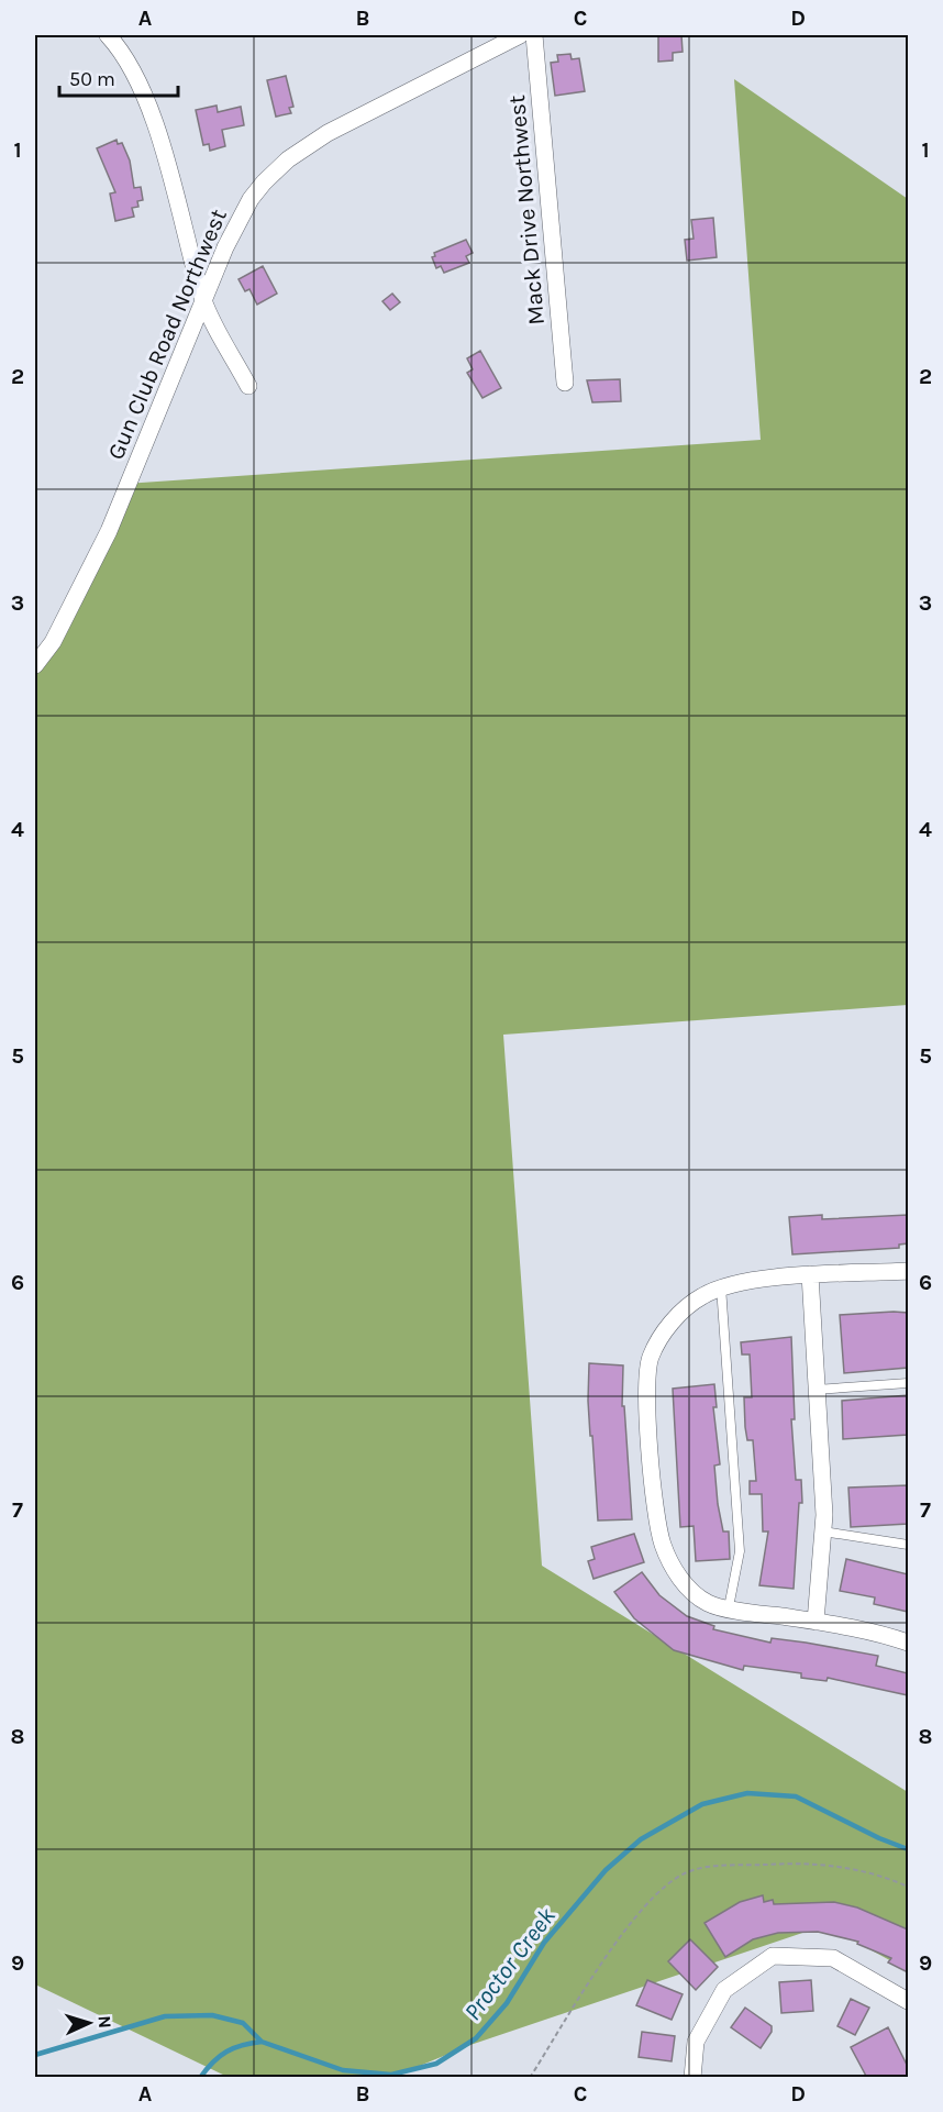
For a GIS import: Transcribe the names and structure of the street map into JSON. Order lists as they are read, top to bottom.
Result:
{
  "streets": {
    "street": ["Mack Drive Northwest", "Gun Club Road Northwest"]
  },
  "water": ["Proctor Creek"],
  "scale_bar": "50 m",
  "north": "right",
  "grid": {
    "columns": [
      "A",
      "B",
      "C",
      "D"
    ],
    "rows": [
      "1",
      "2",
      "3",
      "4",
      "5",
      "6",
      "7",
      "8",
      "9"
    ]
  }
}
